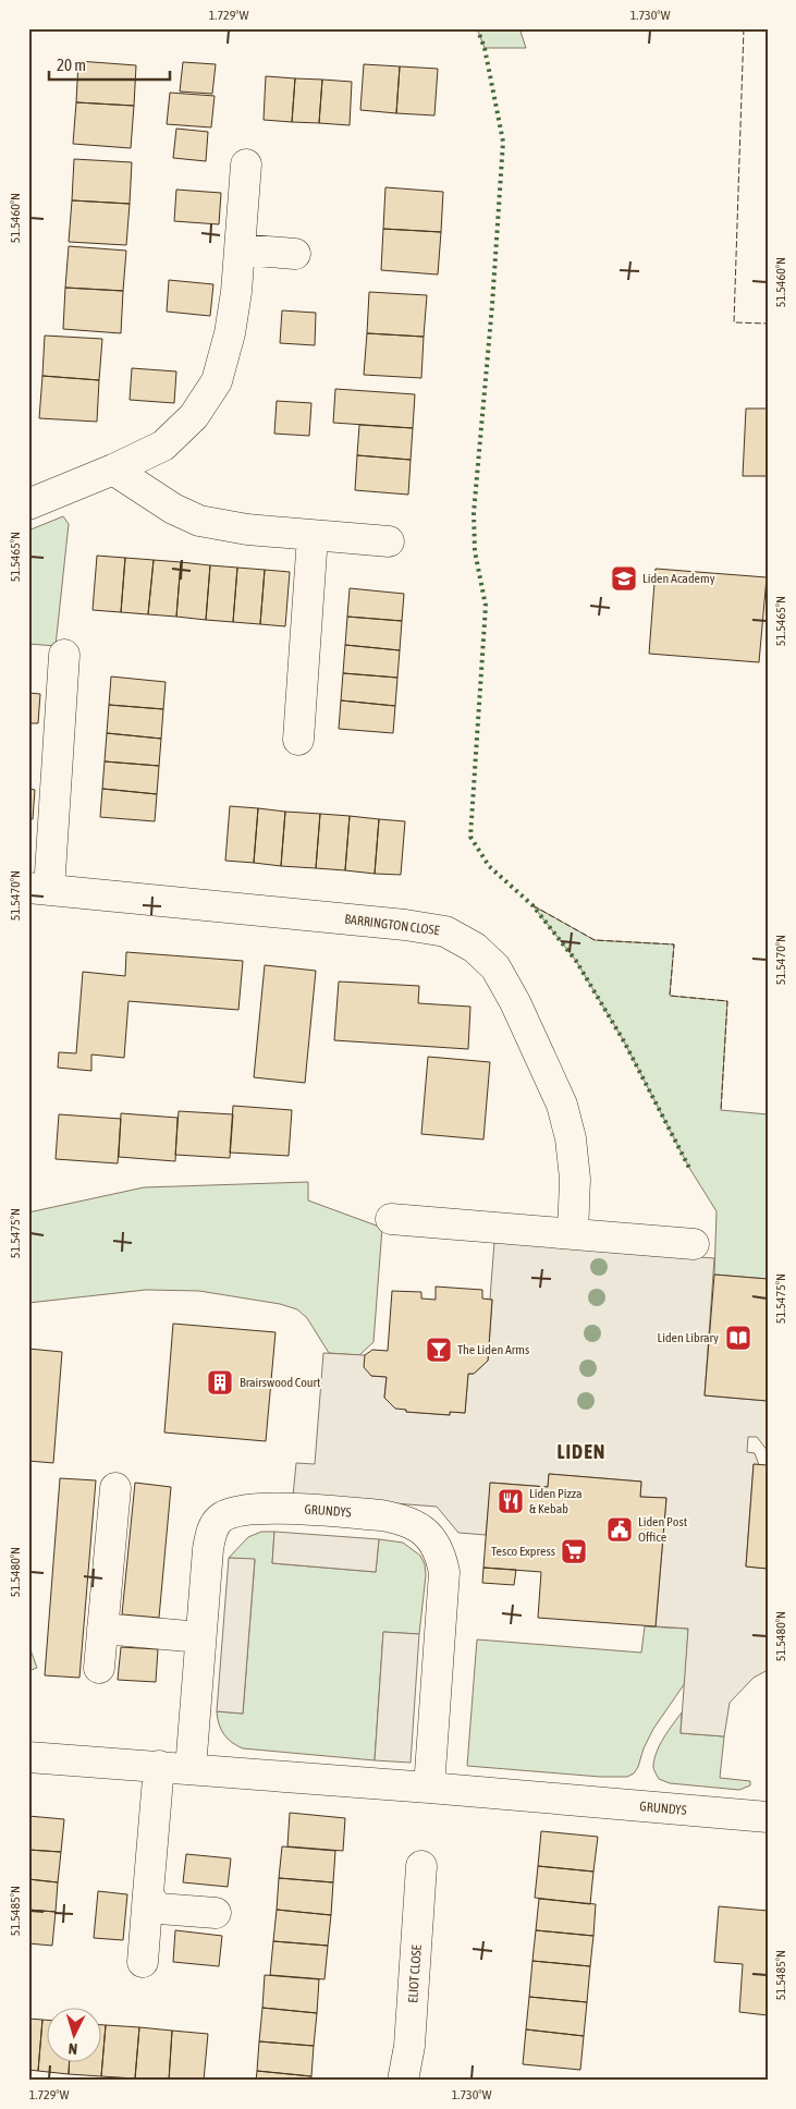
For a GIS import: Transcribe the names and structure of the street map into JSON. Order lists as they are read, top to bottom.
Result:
{
  "streets": {
    "street": ["BARRINGTON CLOSE", "GRUNDYS", "ELIOT CLOSE"]
  },
  "districts": ["LIDEN"],
  "places": {
    "school or university": ["Liden Academy"],
    "library": ["Liden Library"],
    "bar": ["The Liden Arms"],
    "building": ["Brairswood Court"],
    "restaurant": ["Liden Pizza & Kebab"],
    "public building": ["Liden Post Office"],
    "supermarket": ["Tesco Express"]
  },
  "scale_bar": "20 m",
  "north": "bottom",
  "coordinates": [
    "1.729°W",
    "1.730°W",
    "51.5460°N",
    "51.5465°N",
    "51.5470°N",
    "51.5475°N",
    "51.5480°N",
    "51.5485°N"
  ]
}
